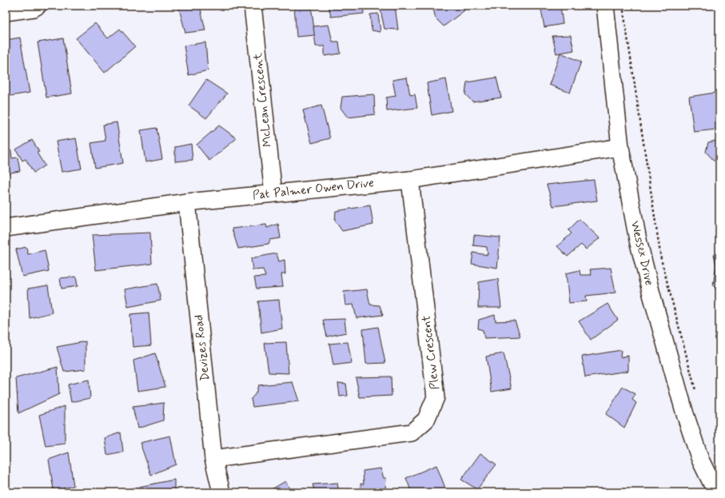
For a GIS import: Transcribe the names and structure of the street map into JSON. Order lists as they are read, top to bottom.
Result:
{
  "streets": {
    "street": [
      "McLean Crescent",
      "Pat Palmer Owen Drive",
      "Wessex Drive",
      "Devizes Road",
      "Plew Crescent"
    ]
  },
  "crossings": [
    ["McLean Crescent", "Pat Palmer Owen Drive"],
    ["Pat Palmer Owen Drive", "Wessex Drive"],
    ["Pat Palmer Owen Drive", "Devizes Road"],
    ["Pat Palmer Owen Drive", "Plew Crescent"],
    ["Devizes Road", "Plew Crescent"]
  ]
}
